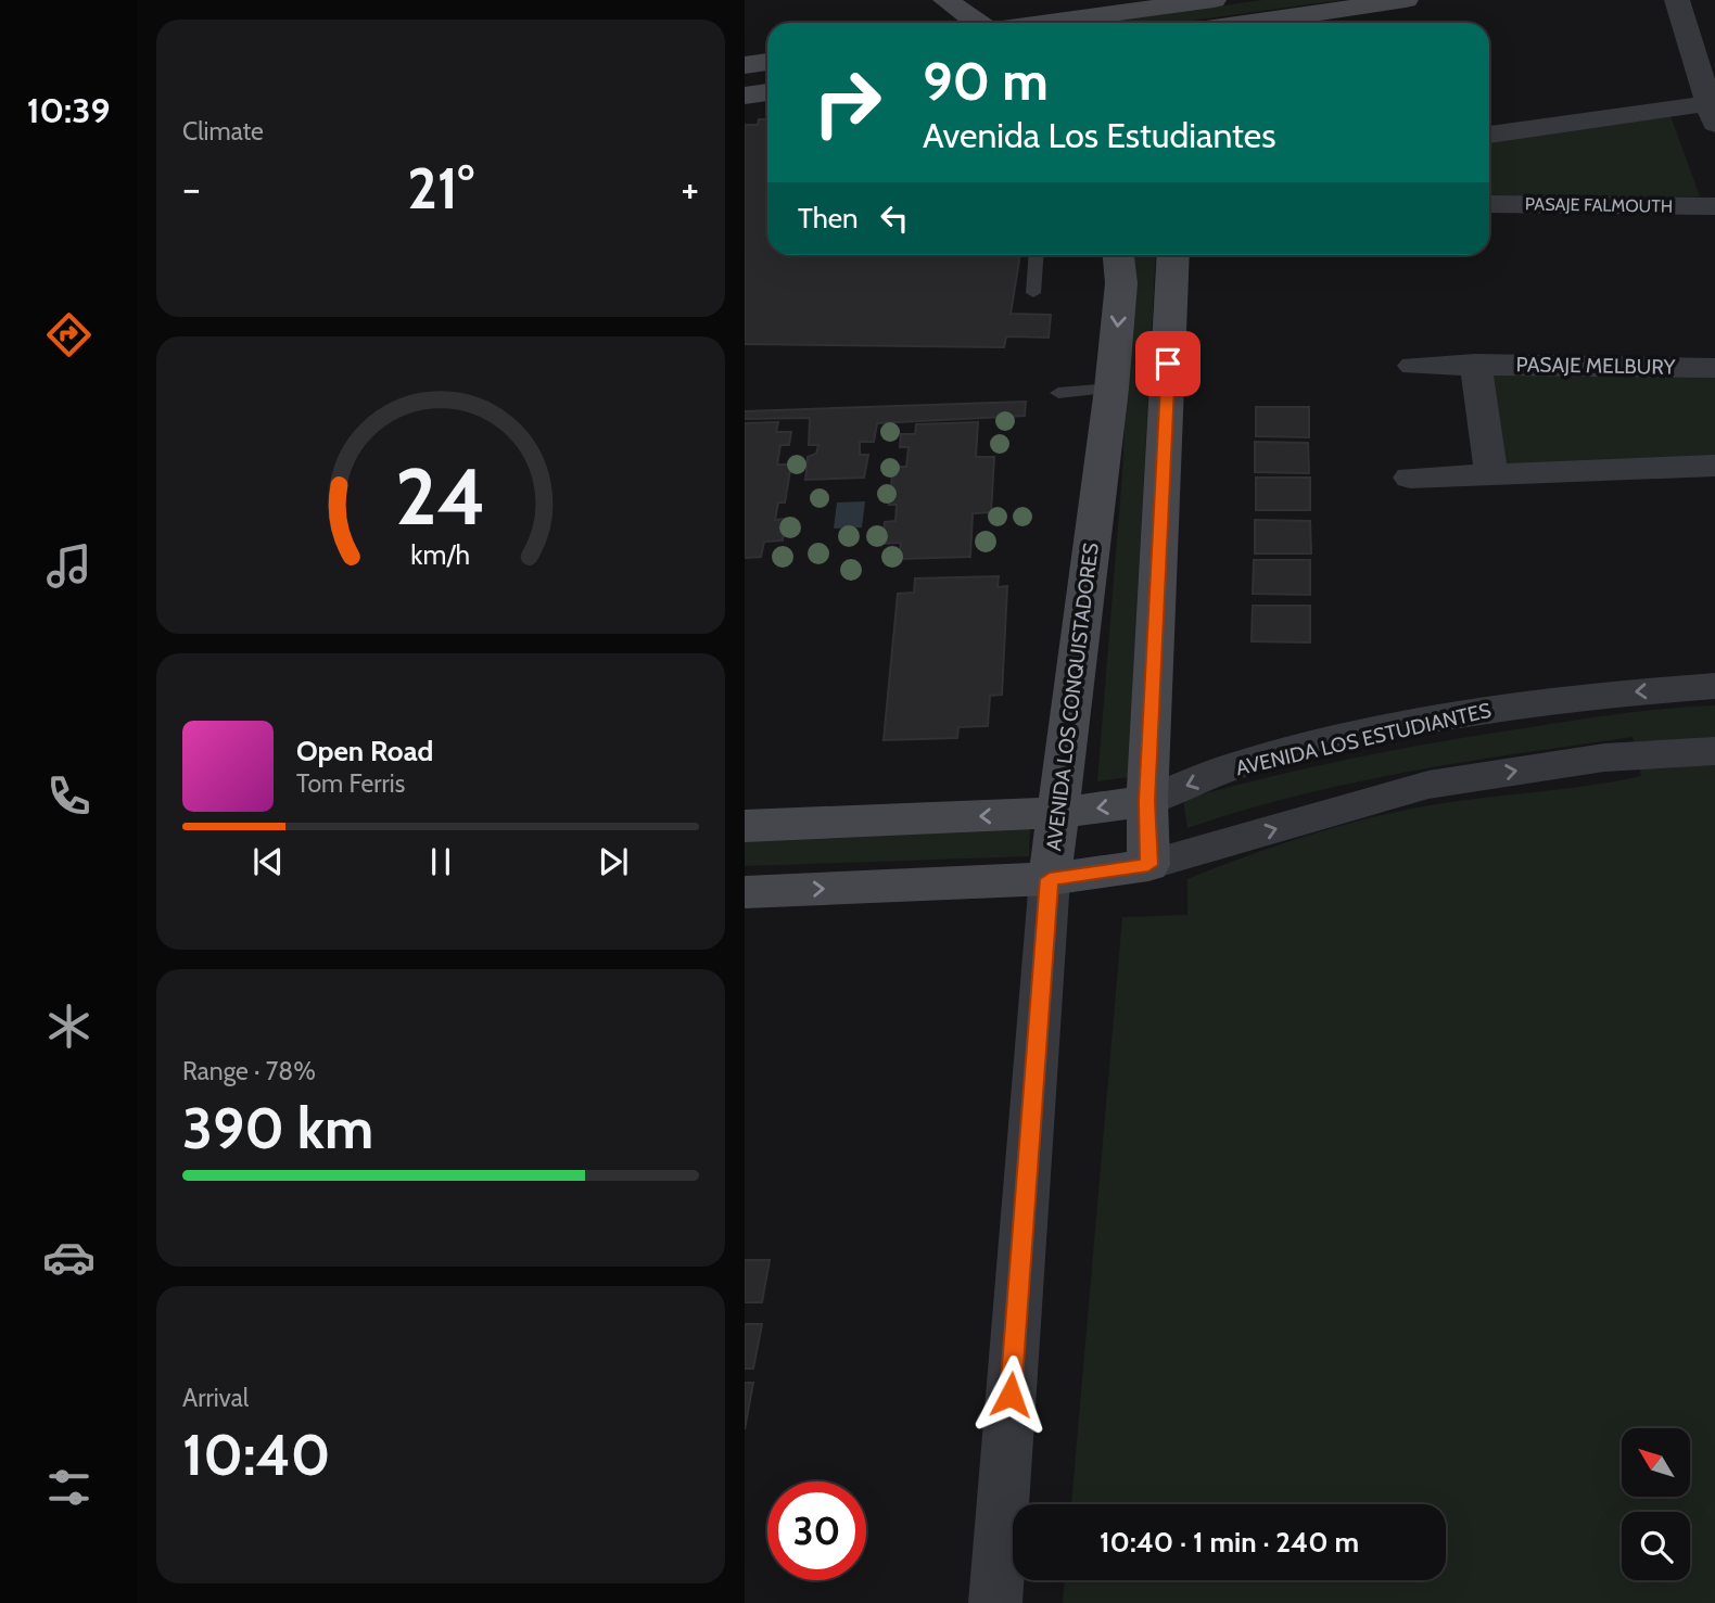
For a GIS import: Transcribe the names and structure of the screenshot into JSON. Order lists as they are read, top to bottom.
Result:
{
  "streets": {
    "street": [
      "PASAJE FALMOUTH",
      "PASAJE MELBURY",
      "AVENIDA LOS CONQUISTADORES",
      "AVENIDA LOS ESTUDIANTES"
    ]
  },
  "crossings": [
    ["AVENIDA LOS CONQUISTADORES", "AVENIDA LOS ESTUDIANTES"]
  ],
  "north": "top left",
  "page": {
    "tabs": "10:39",
    "tile": [
      "Climate",
      ["Range · 78%", "390 km"],
      ["Arrival", "10:40"]
    ],
    "turn": ["90 m", "Avenida Los Estudiantes"],
    "heat": ["−", "21°", "+"],
    "then": "Then",
    "song": ["Open Road", "Tom Ferris"],
    "limit": "30",
    "trip": "10:40 · 1 min · 240 m",
    "gauge": ["24", "km/h"]
  }
}
